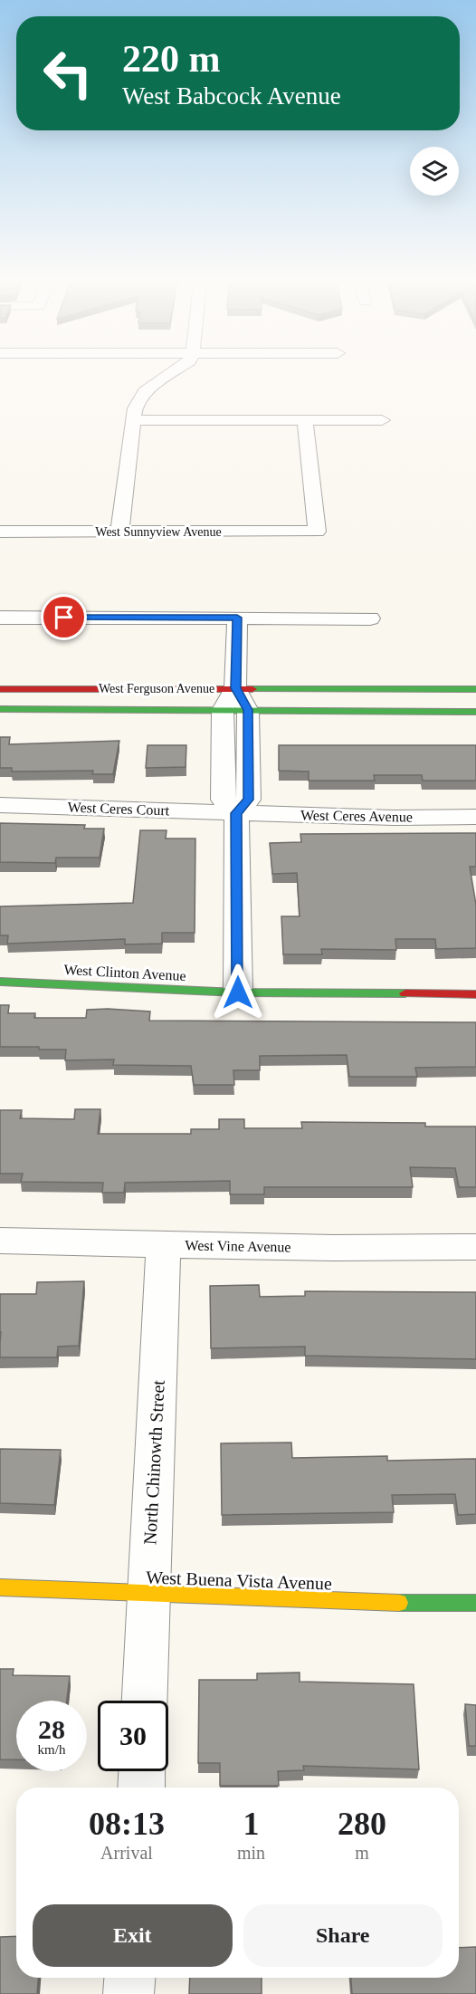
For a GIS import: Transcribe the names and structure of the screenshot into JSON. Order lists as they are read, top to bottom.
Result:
{
  "streets": {
    "street": [
      "West Sunnyview Avenue",
      "West Ferguson Avenue",
      "West Ceres Court",
      "West Ceres Avenue",
      "West Clinton Avenue",
      "West Vine Avenue",
      "North Chinowth Street",
      "West Buena Vista Avenue"
    ]
  },
  "crossings": [
    ["West Ceres Court", "West Ceres Avenue"],
    ["West Vine Avenue", "North Chinowth Street"],
    ["North Chinowth Street", "West Buena Vista Avenue"]
  ],
  "page": {
    "turn": ["220 m", "West Babcock Avenue"],
    "speed": "28 km/h",
    "limit": "30",
    "eta": [
      "08:13",
      "Arrival",
      "1",
      "min",
      "280",
      "m"
    ],
    "buttons": ["Exit", "Share"]
  }
}
